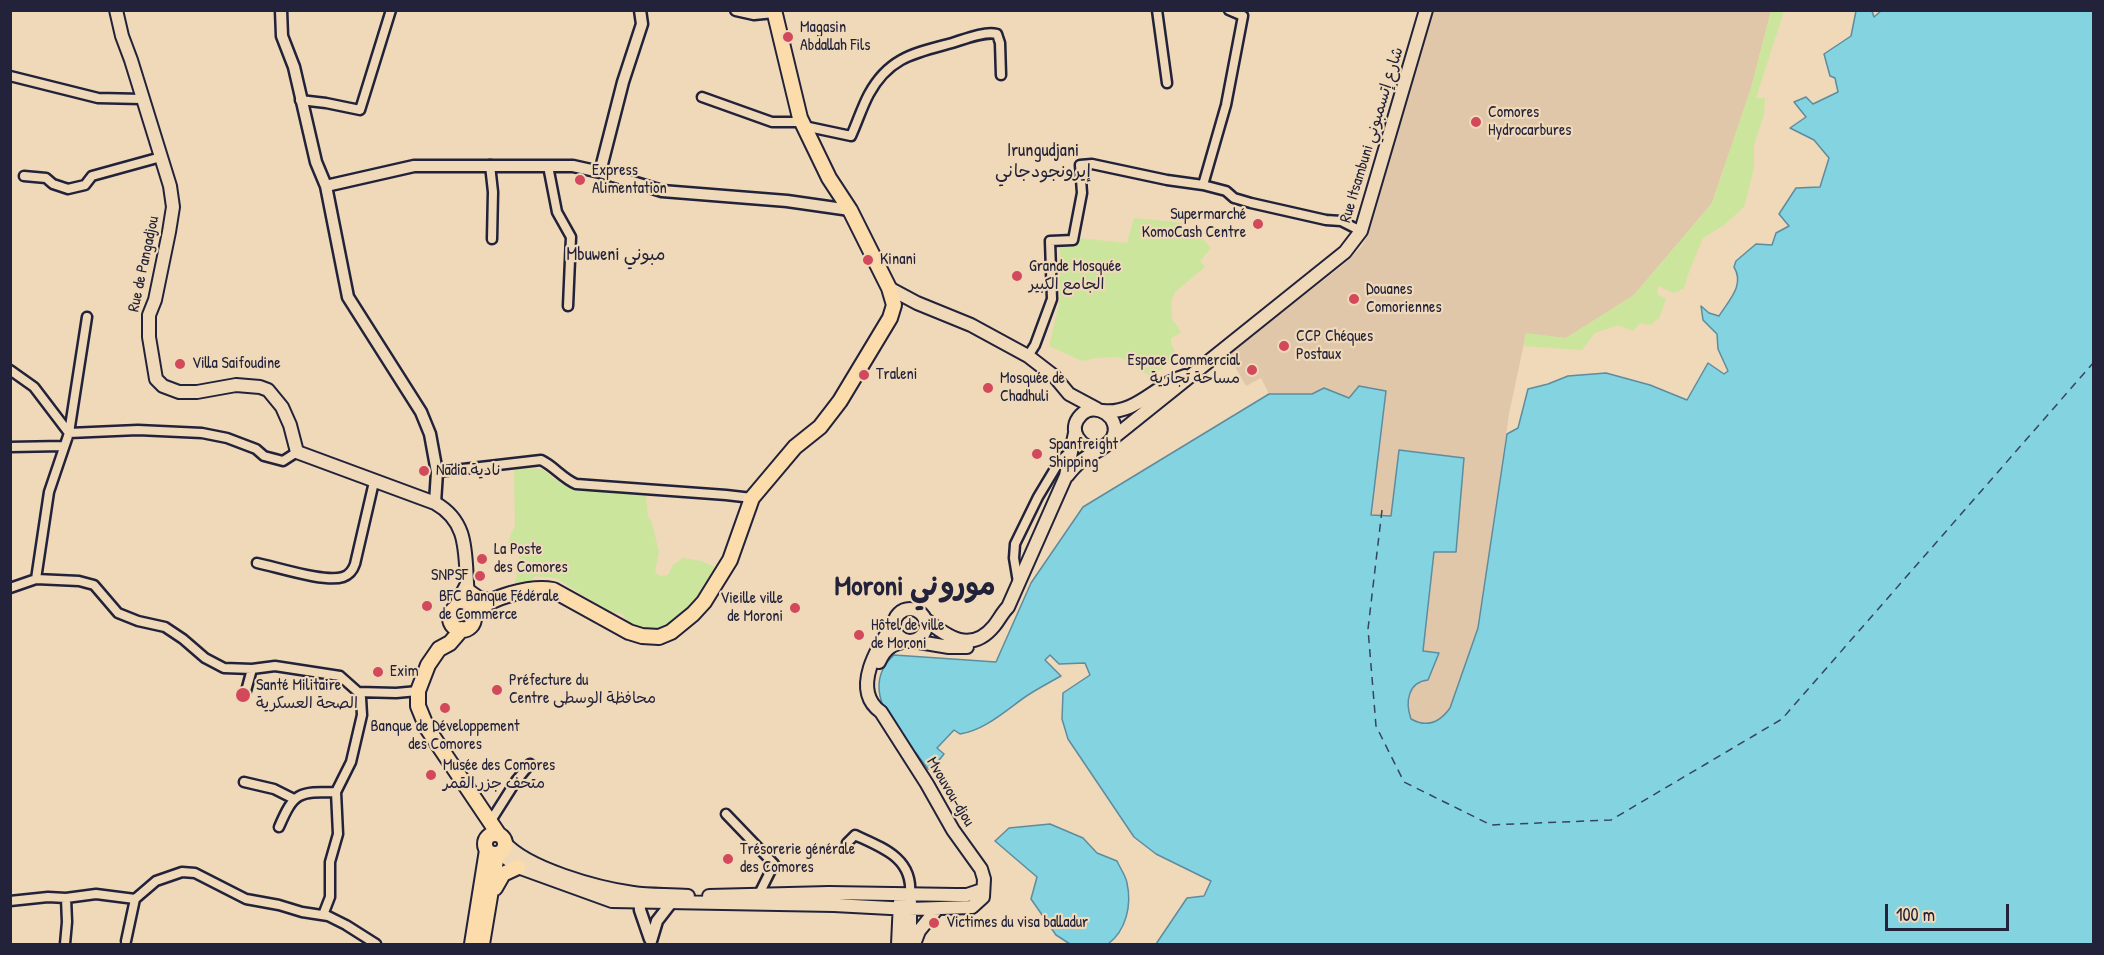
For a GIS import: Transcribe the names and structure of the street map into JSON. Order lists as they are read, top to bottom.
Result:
{
  "streets": {
    "main road": ["Rue Itsambuni شارع إتسمبوني", "Rue de Pangadjou", "Mvouvou-djou"]
  },
  "districts": ["Irungudjani إيرونجودجاني", "Mbuweni مبوني", "Moroni موروني"],
  "places": [
    "Magasin Abdallah Fils",
    "Comores Hydrocarbures",
    "Express Alimentation",
    "Supermarché KomoCash Centre",
    "Kinani",
    "Grande Mosquée الجامع الكبير",
    "Douanes Comoriennes",
    "CCP Chéques Postaux",
    "Villa Saifoudine",
    "Espace Commercial مساحة تجارية",
    "Traleni",
    "Mosquée de Chadhuli",
    "Spanfreight Shipping",
    "Nadia نادية",
    "La Poste des Comores",
    "SNPSF",
    "BFC Banque Fédérale de Commerce",
    "Vieille ville de Moroni",
    "Hôtel de ville de Moroni",
    "Exim",
    "Préfecture du Centre محافظة الوسطى",
    "Santé Militaire الصحة العسكرية",
    "Banque de Développement des Comores",
    "Musée des Comores متحف جزر القمر",
    "Trésorerie générale des Comores",
    "Victimes du visa balladur"
  ],
  "scale_bar": "100 m"
}
